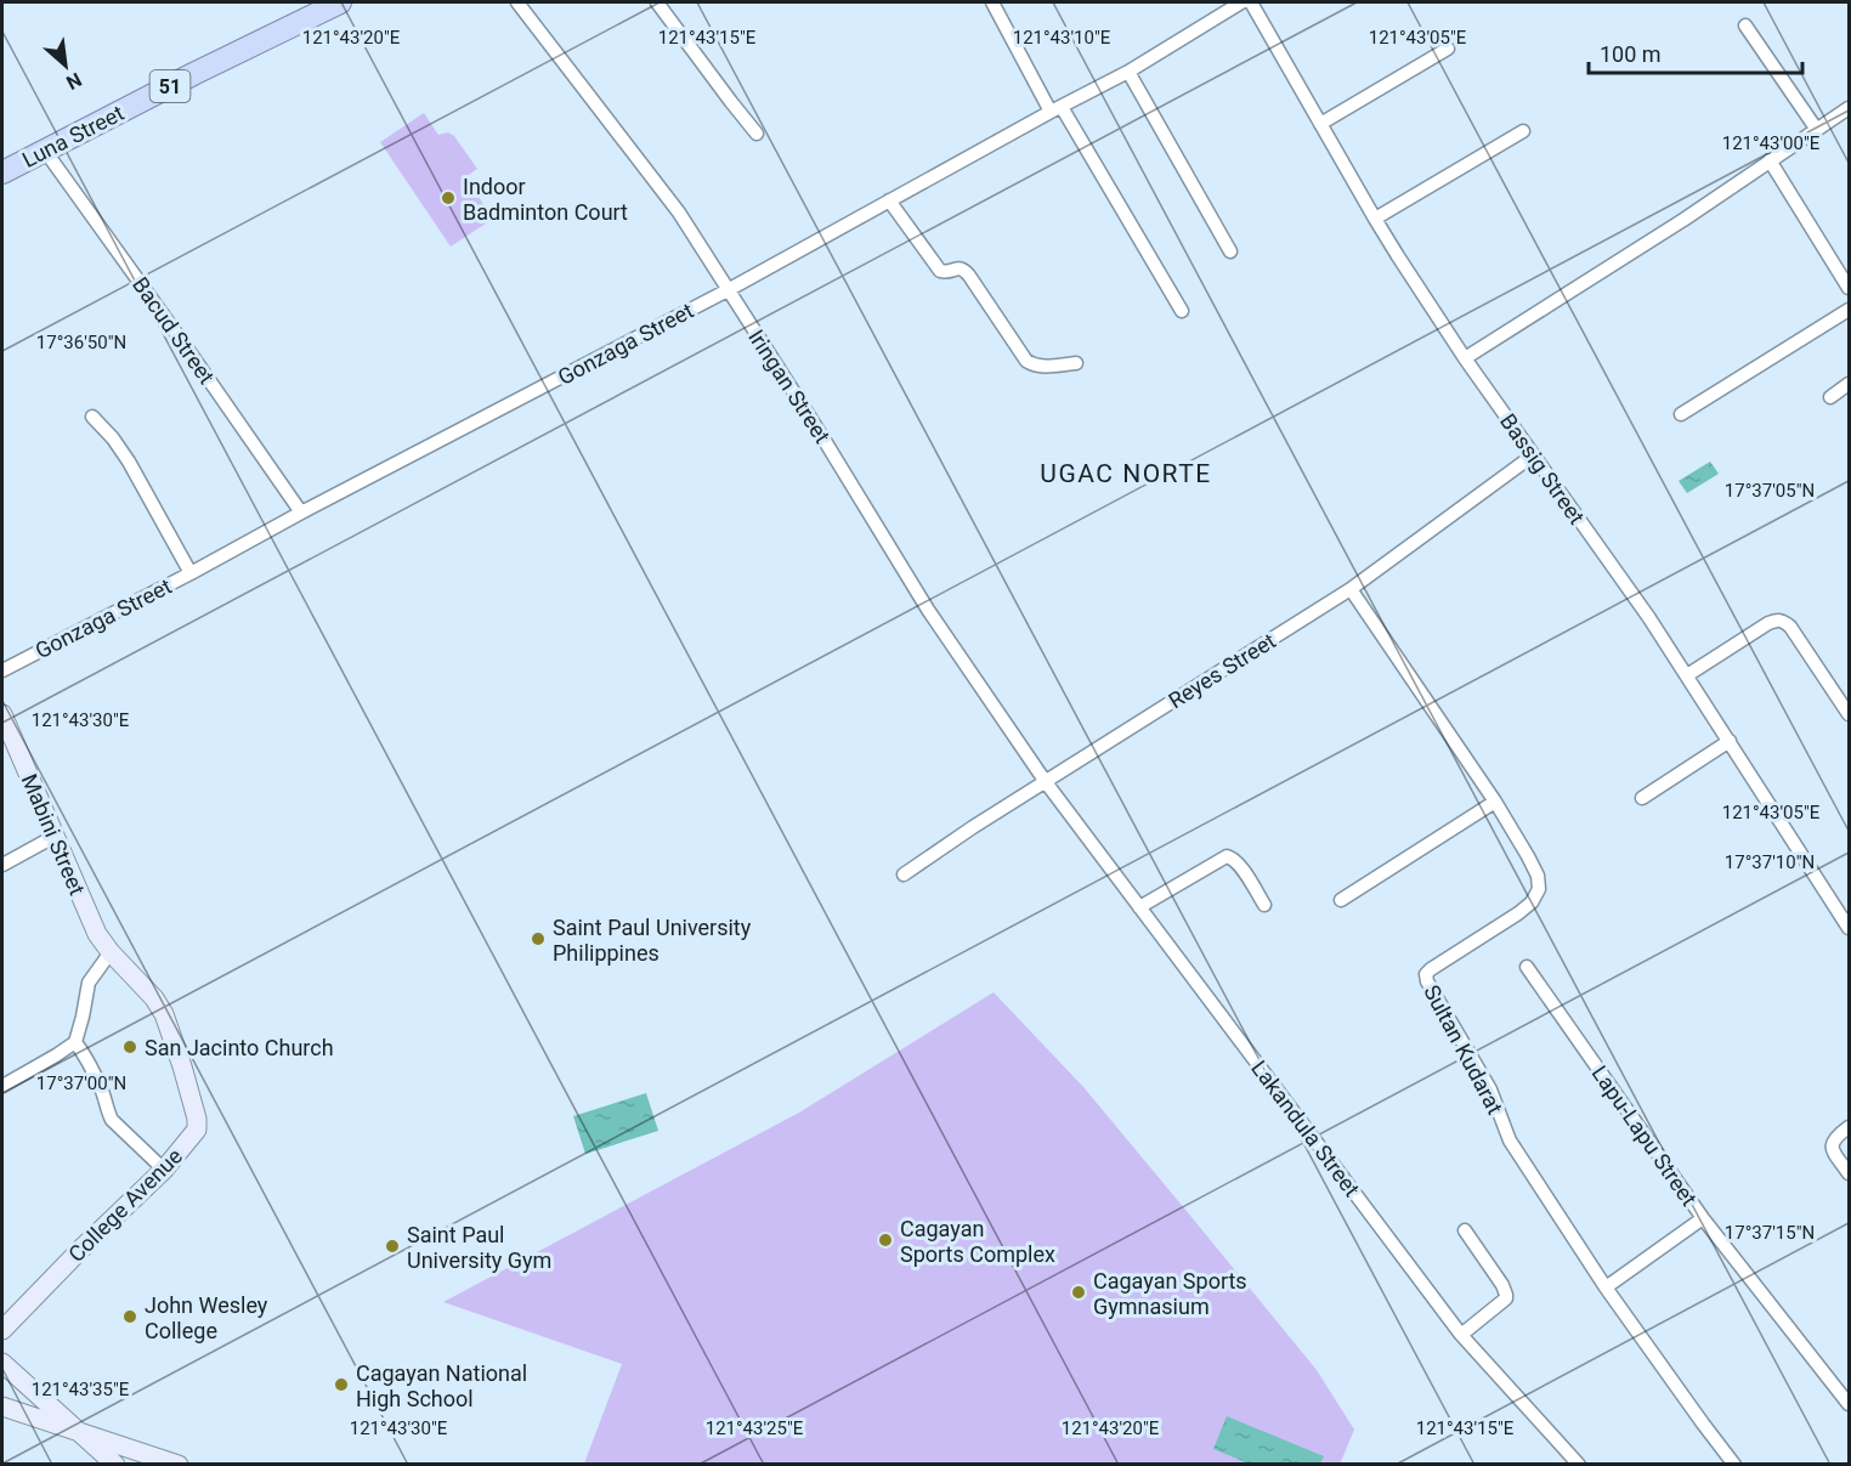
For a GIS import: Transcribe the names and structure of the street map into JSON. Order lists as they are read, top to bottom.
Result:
{
  "streets": {
    "main road": [
      "51",
      "Luna Street",
      "Mabini Street",
      "College Avenue"
    ],
    "street": [
      "Bacud Street",
      "Gonzaga Street",
      "Iringan Street",
      "Bassig Street",
      "Reyes Street",
      "Sultan Kudarat",
      "Lakandula Street",
      "Lapu-Lapu Street"
    ]
  },
  "crossings": [
    ["Luna Street", "Bacud Street"],
    ["Bacud Street", "Gonzaga Street"],
    ["Gonzaga Street", "Iringan Street"],
    ["Iringan Street", "Reyes Street"],
    ["Iringan Street", "Lakandula Street"],
    ["Bassig Street", "Reyes Street"],
    ["Reyes Street", "Sultan Kudarat"],
    ["Reyes Street", "Lakandula Street"],
    ["Mabini Street", "College Avenue"]
  ],
  "districts": ["UGAC NORTE"],
  "places": [
    "Indoor Badminton Court",
    "Saint Paul University Philippines",
    "San Jacinto Church",
    "Cagayan Sports Complex",
    "Saint Paul University Gym",
    "Cagayan Sports Gymnasium",
    "John Wesley College",
    "Cagayan National High School"
  ],
  "scale_bar": "100 m",
  "north": "bottom right",
  "coordinates": [
    "121°43'05\"E",
    "121°43'20\"E",
    "121°43'15\"E",
    "121°43'10\"E",
    "121°43'00\"E",
    "17°36'50\"N",
    "17°37'05\"N",
    "121°43'30\"E",
    "17°37'10\"N",
    "17°37'00\"N",
    "17°37'15\"N",
    "121°43'35\"E",
    "121°43'25\"E"
  ]
}
